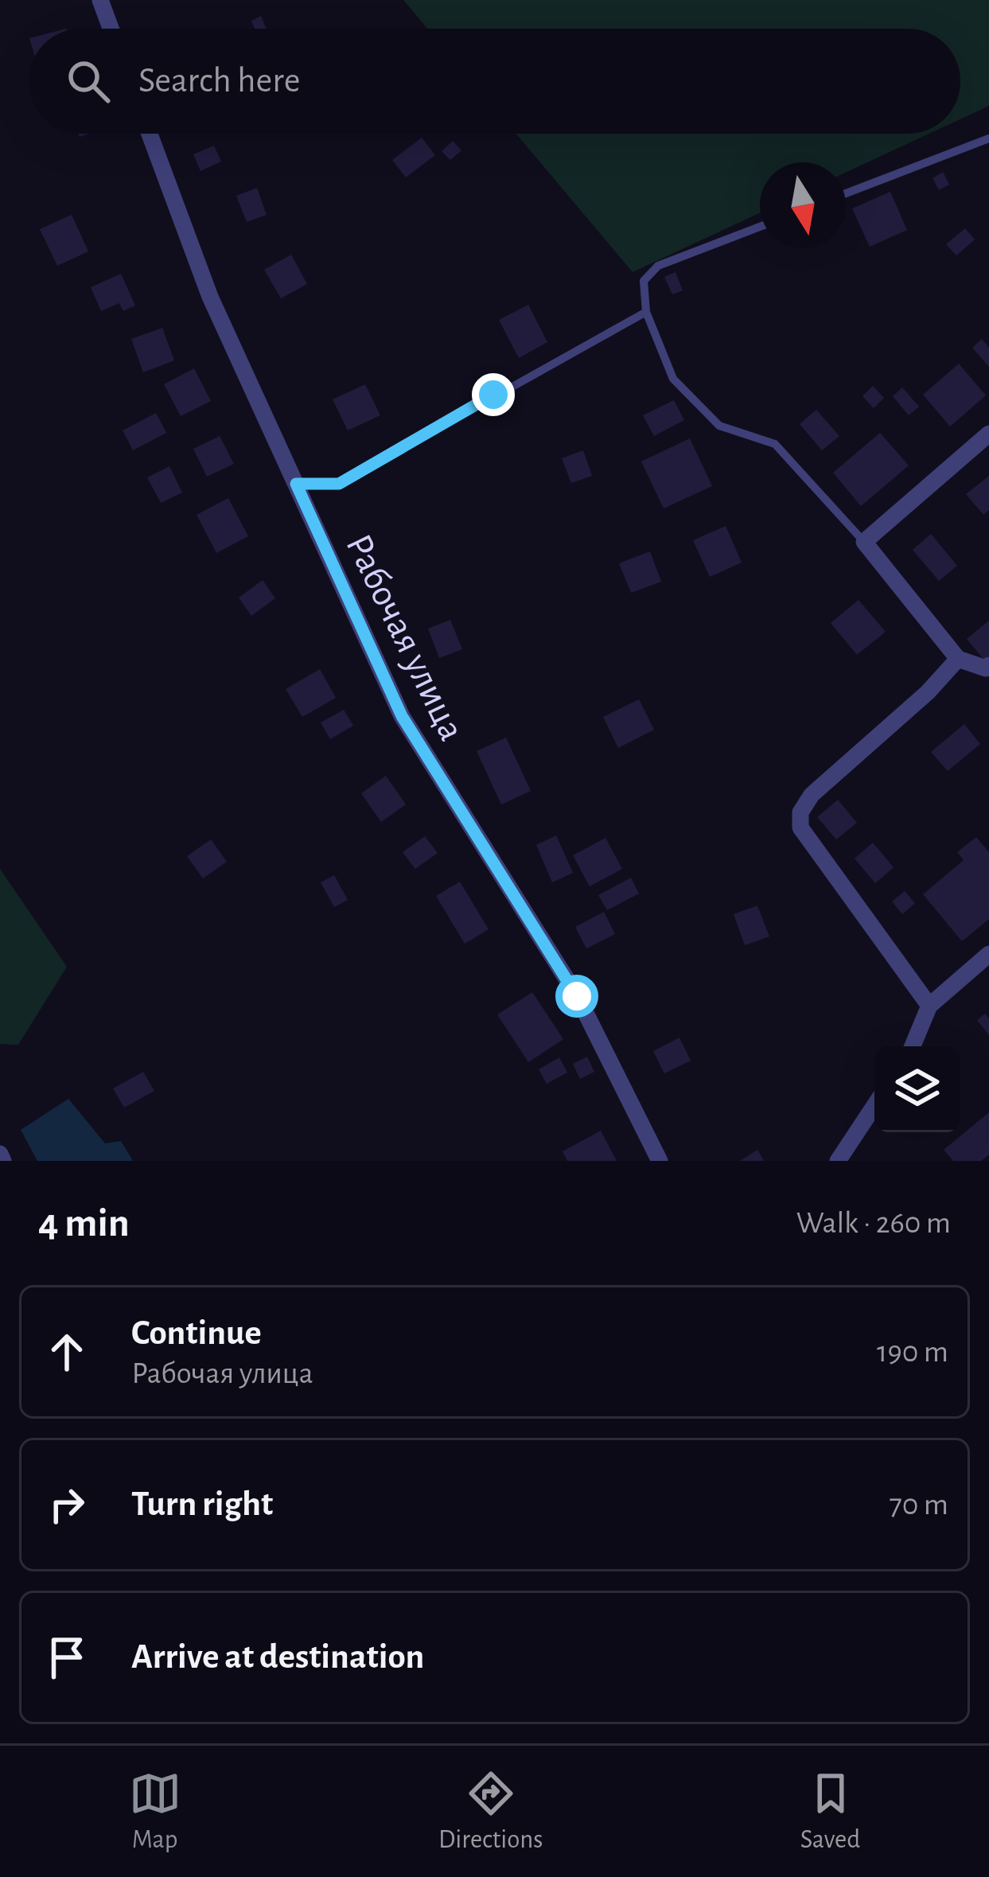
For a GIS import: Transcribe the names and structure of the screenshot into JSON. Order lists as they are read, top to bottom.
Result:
{
  "streets": {
    "street": ["Рабочая улица"]
  },
  "north": "bottom",
  "page": {
    "search": "Search here",
    "heading": ["4 min", "Walk · 260 m"],
    "list": [
      ["Continue", "Рабочая улица", "190 m"],
      ["Turn right", "70 m"],
      "Arrive at destination"
    ],
    "nav": ["Map", "Directions", "Saved"]
  }
}
